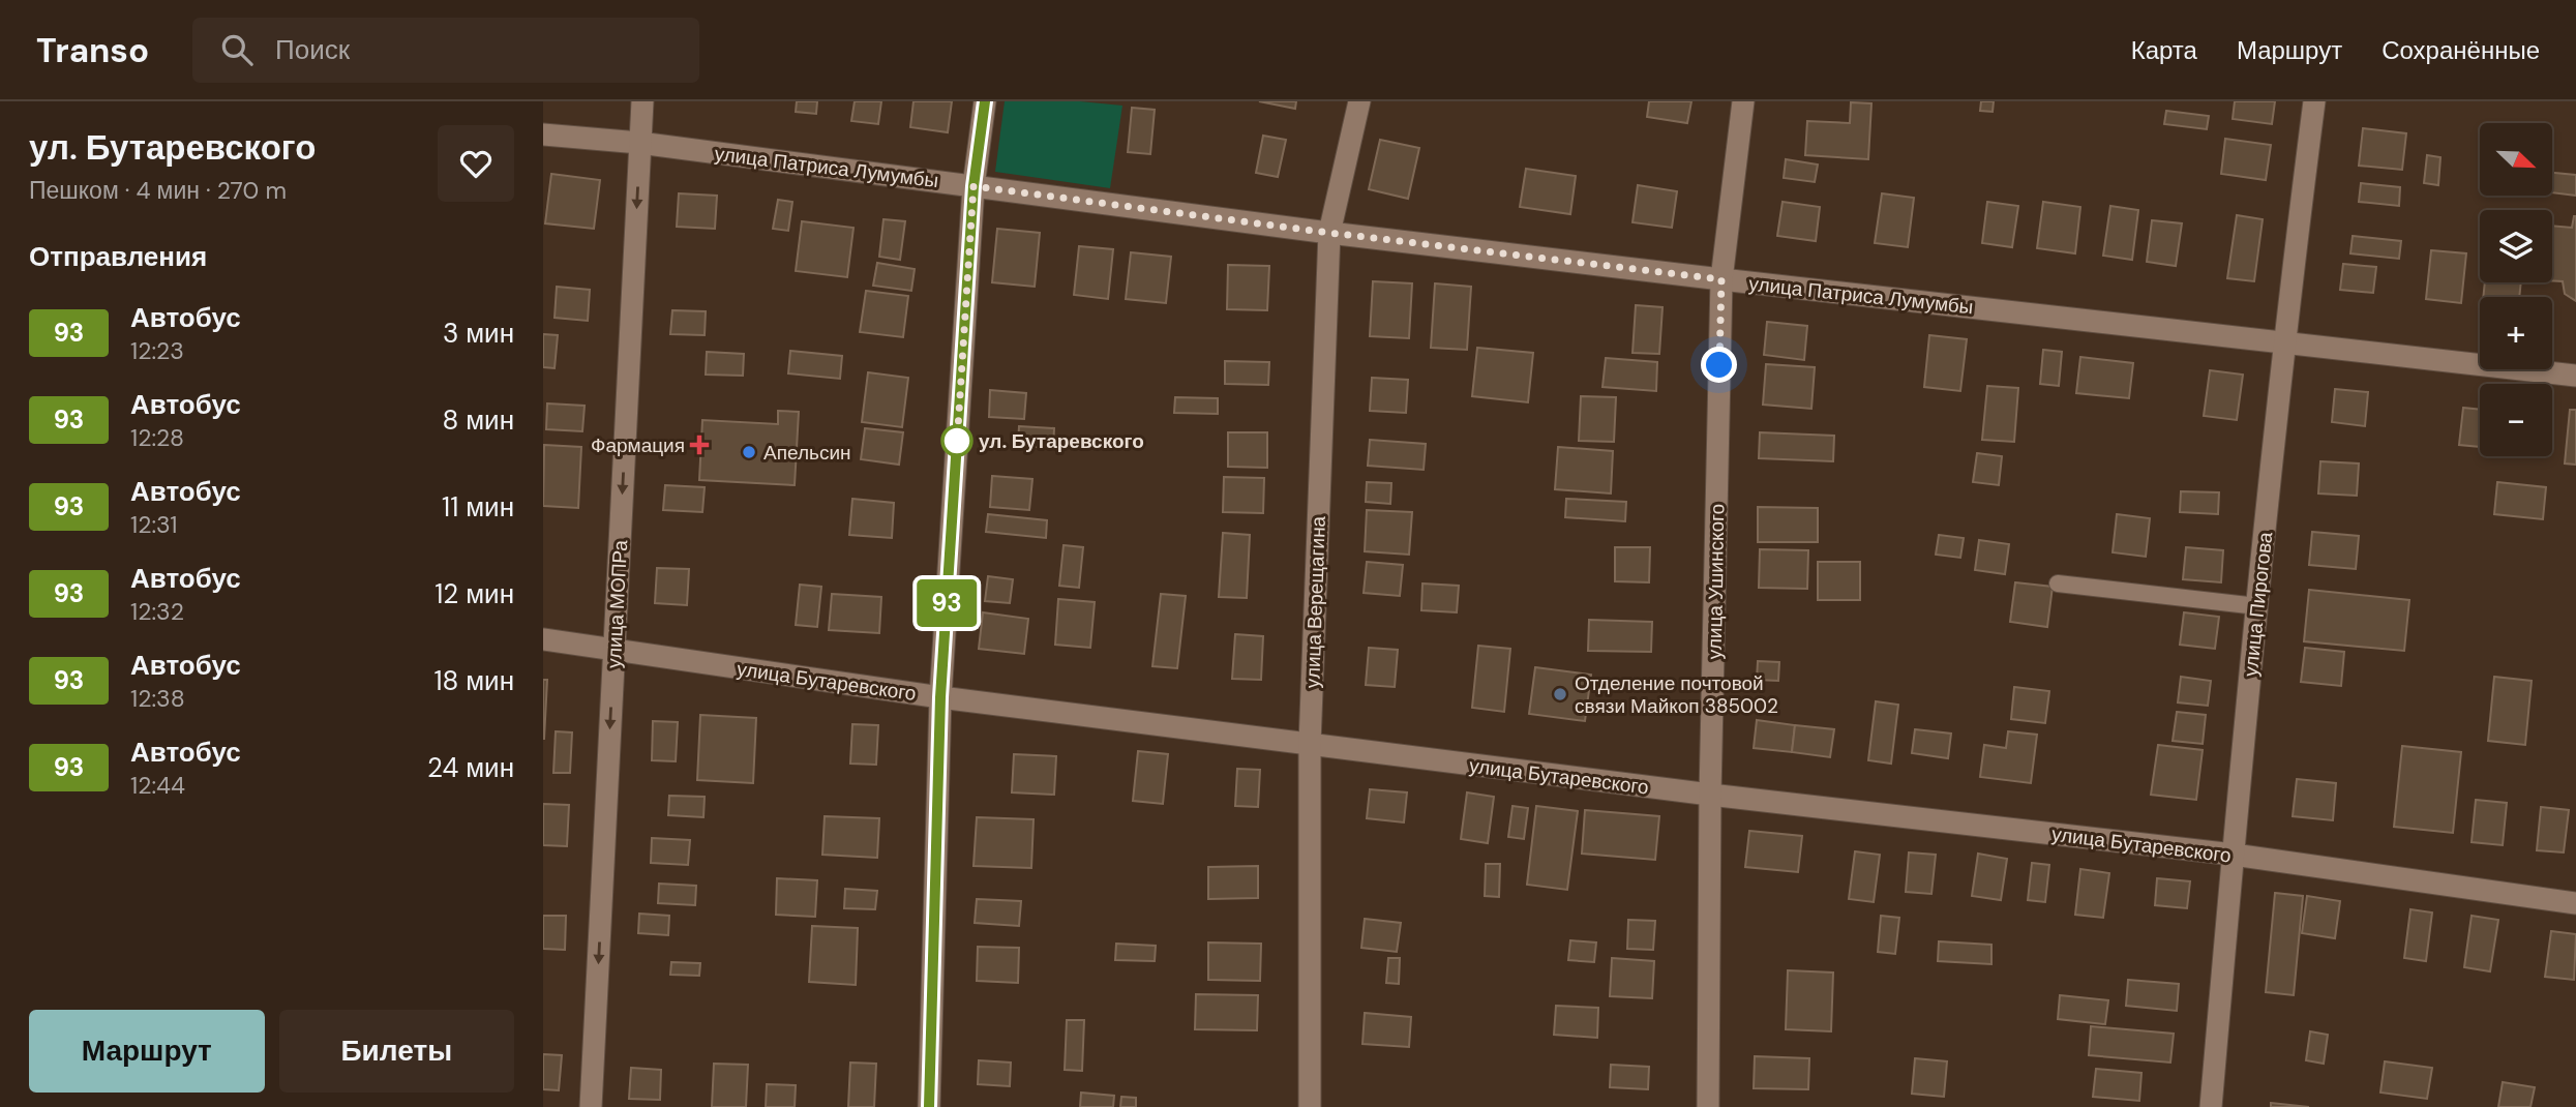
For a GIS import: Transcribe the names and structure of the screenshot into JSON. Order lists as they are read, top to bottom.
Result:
{
  "streets": {
    "street": [
      "улица Патриса Лумумбы",
      "улица Ушинского",
      "улица Верещагина",
      "улица МОПРа",
      "улица Пирогова",
      "улица Бутаревского"
    ]
  },
  "crossings": [
    ["улица Патриса Лумумбы", "улица Ушинского"],
    ["улица Патриса Лумумбы", "улица Верещагина"],
    ["улица Патриса Лумумбы", "улица МОПРа"],
    ["улица Патриса Лумумбы", "улица Пирогова"],
    ["улица Ушинского", "улица Бутаревского"],
    ["улица Верещагина", "улица Бутаревского"],
    ["улица МОПРа", "улица Бутаревского"],
    ["улица Пирогова", "улица Бутаревского"]
  ],
  "one_way": ["улица МОПРа"],
  "places": {
    "other": ["ул. Бутаревского", "Апельсин", "Отделение почтовой связи Майкоп 385002"],
    "health": ["Фармация"]
  },
  "lines": ["bus line 93"],
  "north": "bottom right",
  "page": {
    "header": "Transo",
    "search": "Поиск",
    "nav": ["Карта", "Маршрут", "Сохранённые"],
    "heading": [
      ["ул. Бутаревского", "Пешком · 4 мин · 270 m"],
      "Отправления"
    ],
    "on_map": "93",
    "map_buttons": ["+", "−"],
    "list": [
      {
        "mark": "93",
        "name": "Автобус",
        "note": "12:23",
        "value": "3 мин"
      },
      {
        "mark": "93",
        "name": "Автобус",
        "note": "12:28",
        "value": "8 мин"
      },
      {
        "mark": "93",
        "name": "Автобус",
        "note": "12:31",
        "value": "11 мин"
      },
      {
        "mark": "93",
        "name": "Автобус",
        "note": "12:32",
        "value": "12 мин"
      },
      {
        "mark": "93",
        "name": "Автобус",
        "note": "12:38",
        "value": "18 мин"
      },
      {
        "mark": "93",
        "name": "Автобус",
        "note": "12:44",
        "value": "24 мин"
      }
    ],
    "buttons": ["Маршрут", "Билеты"]
  }
}
